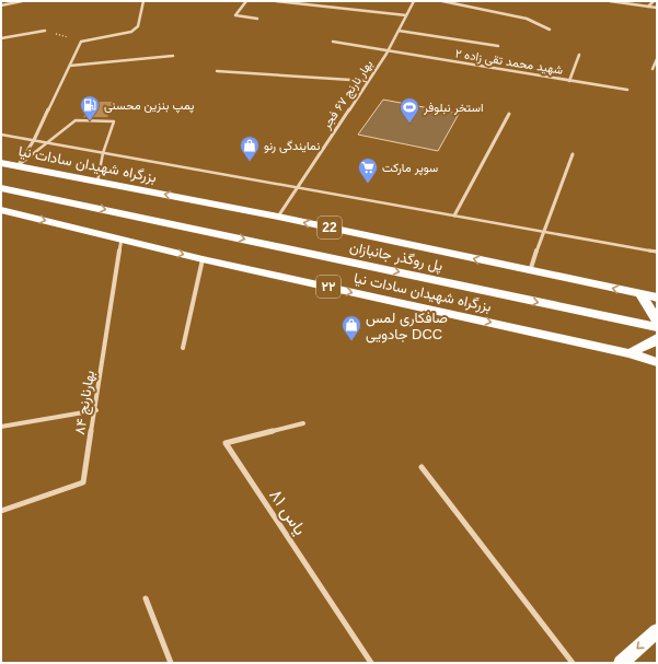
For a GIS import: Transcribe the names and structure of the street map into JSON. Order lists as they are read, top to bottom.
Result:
{
  "streets": {
    "highway": [
      "بزرگراه شهیدان سادات نیا",
      "22",
      "پل روگذر جانبازان",
      "۲۲"
    ],
    "street": [
      "شهید محمد تقی زاده ۲",
      "بهار نارنج ۶۷ فجر",
      "بهارنارنج ۸۴",
      "یاس ۸۱"
    ]
  },
  "crossings": [
    ["شهید محمد تقی زاده ۲", "بهار نارنج ۶۷ فجر"],
    ["بهار نارنج ۶۷ فجر", "بزرگراه شهیدان سادات نیا"],
    ["بزرگراه شهیدان سادات نیا", "بهارنارنج ۸۴"]
  ],
  "one_way": ["پل روگذر جانبازان"],
  "places": {
    "fuel station": ["پمپ بنزین محسنی"],
    "sports": ["استخر نبلوفر"],
    "shop": ["نمایندگی رنو", "صافکاری لمس جادویی DCC"],
    "supermarket": ["سوپر مارکت"]
  }
}
